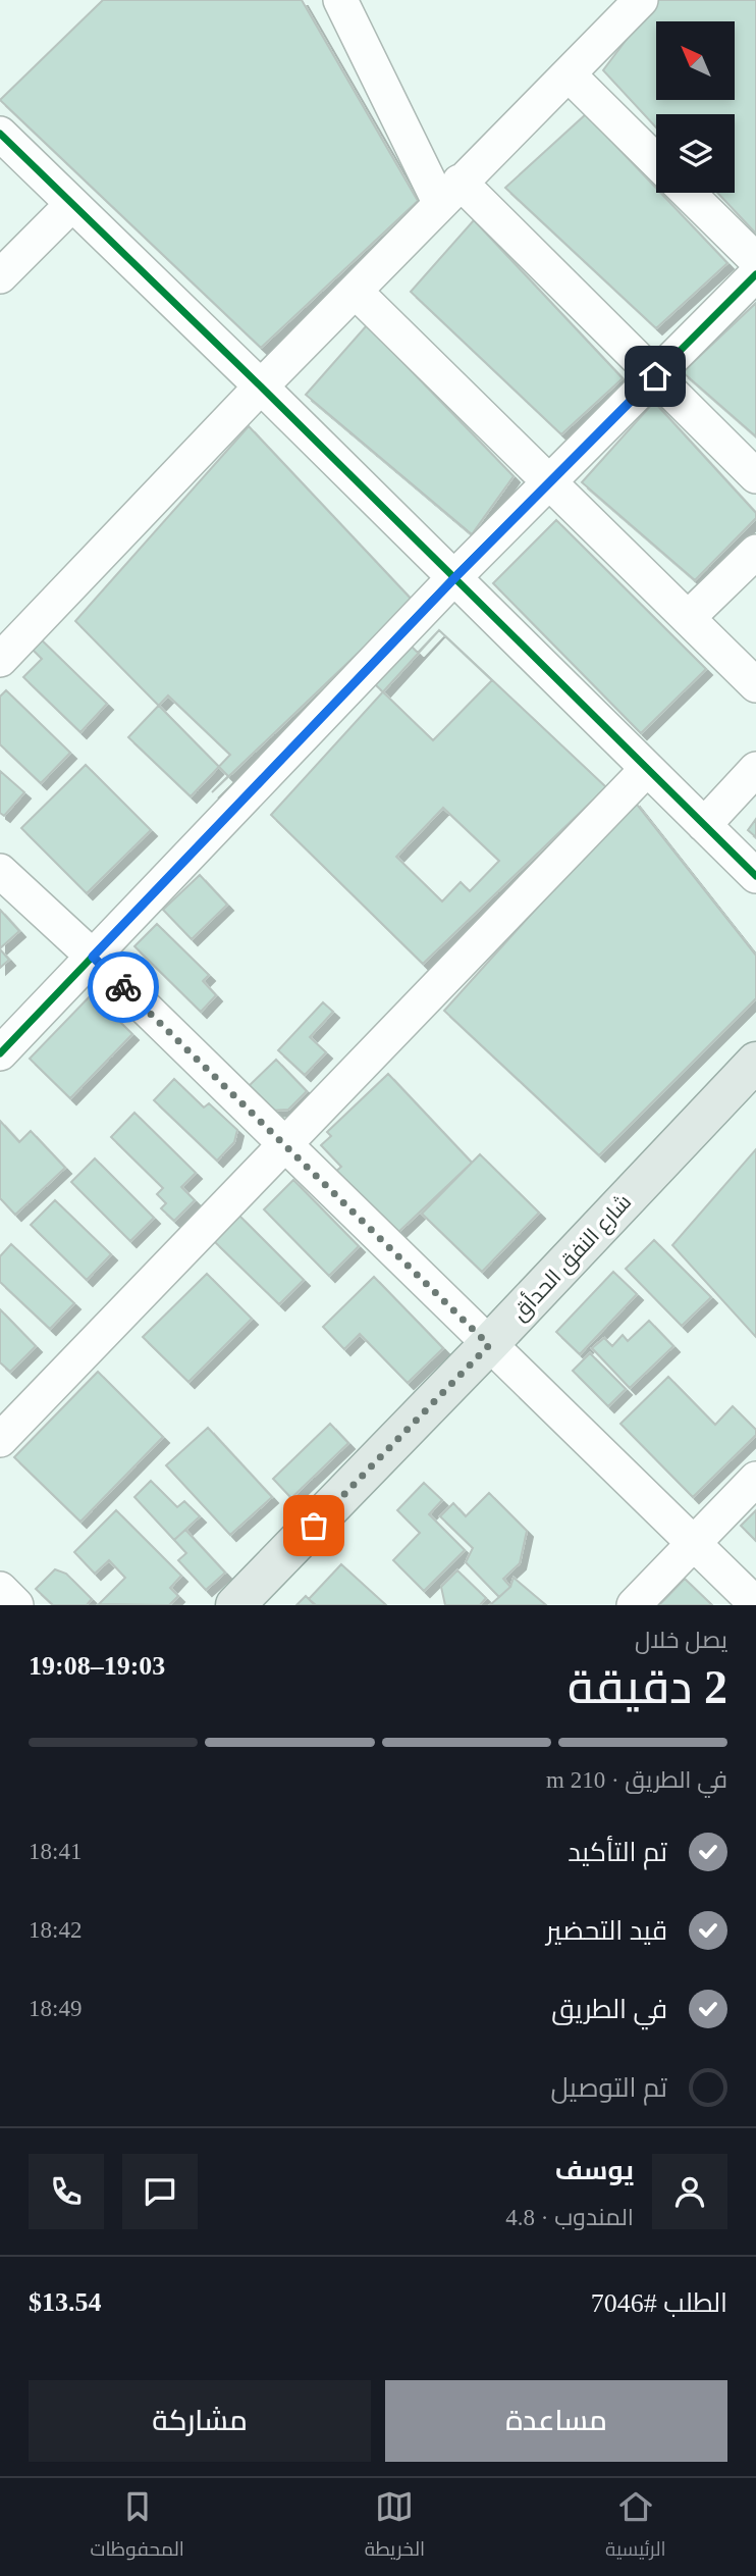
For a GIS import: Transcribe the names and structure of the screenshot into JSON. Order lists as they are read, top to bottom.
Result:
{
  "streets": {
    "main road": ["شارع النفق الحدأق"]
  },
  "north": "top left",
  "page": {
    "heading": ["2 دقيقة", "يصل خلال", "19:03–19:08"],
    "panel": [
      "يوسف",
      "المندوب · 4.8",
      "الطلب #7046",
      "$13.54"
    ],
    "bar": "في الطريق · 210 m",
    "list": [
      ["تم التأكيد", "18:41"],
      ["قيد التحضير", "18:42"],
      ["في الطريق", "18:49"],
      "تم التوصيل"
    ],
    "buttons": ["مساعدة", "مشاركة"],
    "tabs": ["الرئيسية", "الخريطة", "المحفوظات"]
  }
}
